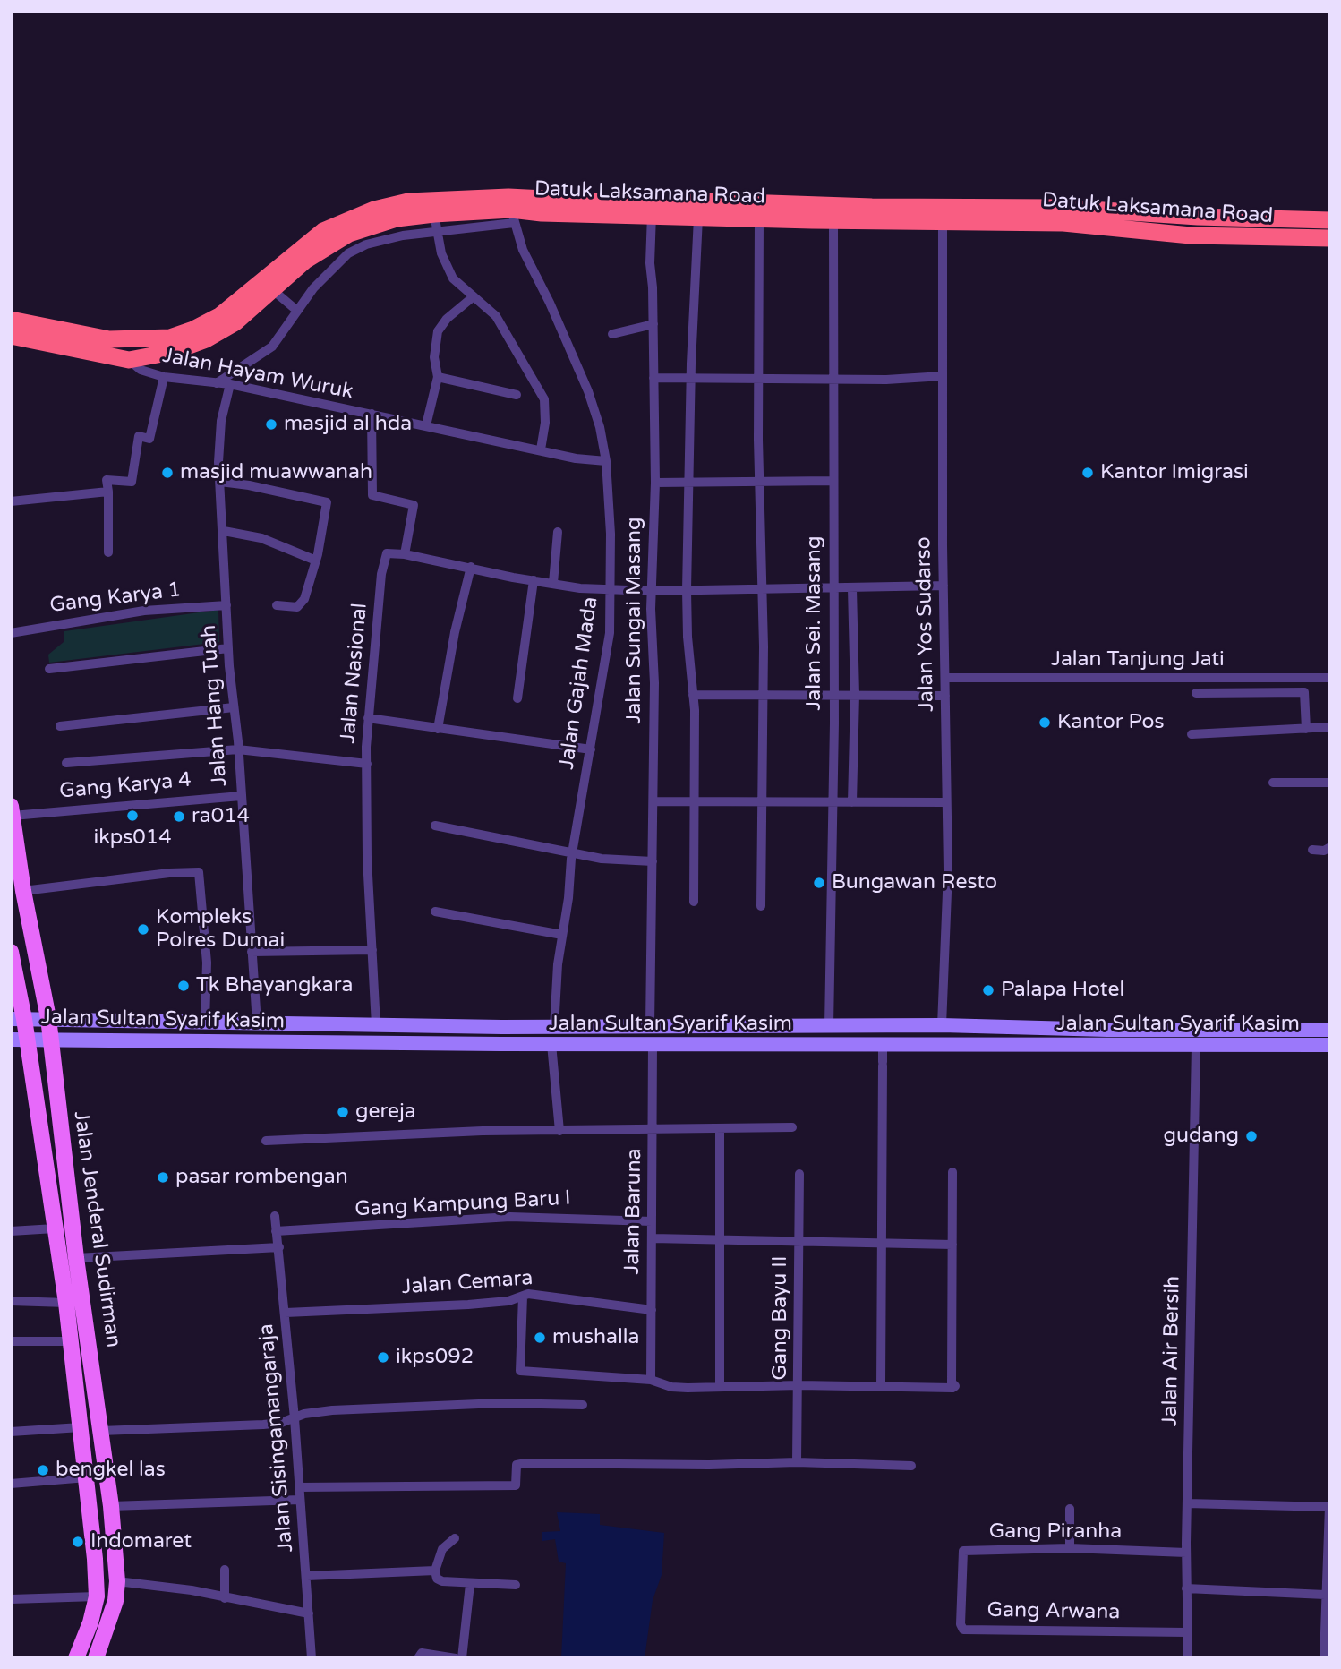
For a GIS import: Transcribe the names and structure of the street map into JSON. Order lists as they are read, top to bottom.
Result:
{
  "streets": {
    "highway": ["Datuk Laksamana Road"],
    "main road": ["Jalan Jenderal Sudirman"],
    "street": [
      "Jalan Hayam Wuruk",
      "Gang Karya 1",
      "Jalan Sungai Masang",
      "Jalan Sei. Masang",
      "Jalan Yos Sudarso",
      "Jalan Tanjung Jati",
      "Jalan Nasional",
      "Jalan Gajah Mada",
      "Jalan Hang Tuah",
      "Gang Karya 4",
      "Jalan Sultan Syarif Kasim",
      "Gang Kampung Baru I",
      "Jalan Baruna",
      "Jalan Cemara",
      "Gang Bayu II",
      "Jalan Air Bersih",
      "Jalan Sisingamangaraja",
      "Gang Piranha",
      "Gang Arwana"
    ]
  },
  "crossings": [
    ["Datuk Laksamana Road", "Jalan Hayam Wuruk"],
    ["Datuk Laksamana Road", "Jalan Sungai Masang"],
    ["Datuk Laksamana Road", "Jalan Sei. Masang"],
    ["Datuk Laksamana Road", "Jalan Yos Sudarso"],
    ["Datuk Laksamana Road", "Jalan Gajah Mada"],
    ["Jalan Hayam Wuruk", "Jalan Gajah Mada"],
    ["Jalan Hayam Wuruk", "Jalan Hang Tuah"],
    ["Gang Karya 1", "Jalan Hang Tuah"],
    ["Jalan Sungai Masang", "Jalan Sultan Syarif Kasim"],
    ["Jalan Sei. Masang", "Jalan Sultan Syarif Kasim"],
    ["Jalan Yos Sudarso", "Jalan Tanjung Jati"],
    ["Jalan Yos Sudarso", "Jalan Sultan Syarif Kasim"],
    ["Jalan Nasional", "Jalan Sultan Syarif Kasim"],
    ["Jalan Gajah Mada", "Jalan Sultan Syarif Kasim"],
    ["Jalan Hang Tuah", "Gang Karya 4"],
    ["Jalan Hang Tuah", "Jalan Sultan Syarif Kasim"],
    ["Gang Karya 4", "Jalan Jenderal Sudirman"],
    ["Jalan Sultan Syarif Kasim", "Jalan Baruna"],
    ["Jalan Sultan Syarif Kasim", "Jalan Jenderal Sudirman"],
    ["Jalan Sultan Syarif Kasim", "Jalan Air Bersih"],
    ["Gang Kampung Baru I", "Jalan Baruna"],
    ["Gang Kampung Baru I", "Jalan Sisingamangaraja"],
    ["Jalan Baruna", "Jalan Cemara"],
    ["Jalan Cemara", "Jalan Sisingamangaraja"],
    ["Jalan Air Bersih", "Gang Piranha"],
    ["Jalan Air Bersih", "Gang Arwana"],
    ["Gang Piranha", "Gang Arwana"]
  ],
  "places": [
    "masjid al hda",
    "masjid muawwanah",
    "Kantor Imigrasi",
    "Kantor Pos",
    "ikps014",
    "ra014",
    "Bungawan Resto",
    "Kompleks Polres Dumai",
    "Tk Bhayangkara",
    "Palapa Hotel",
    "gereja",
    "gudang",
    "pasar rombengan",
    "mushalla",
    "ikps092",
    "bengkel las",
    "Indomaret"
  ]
}
